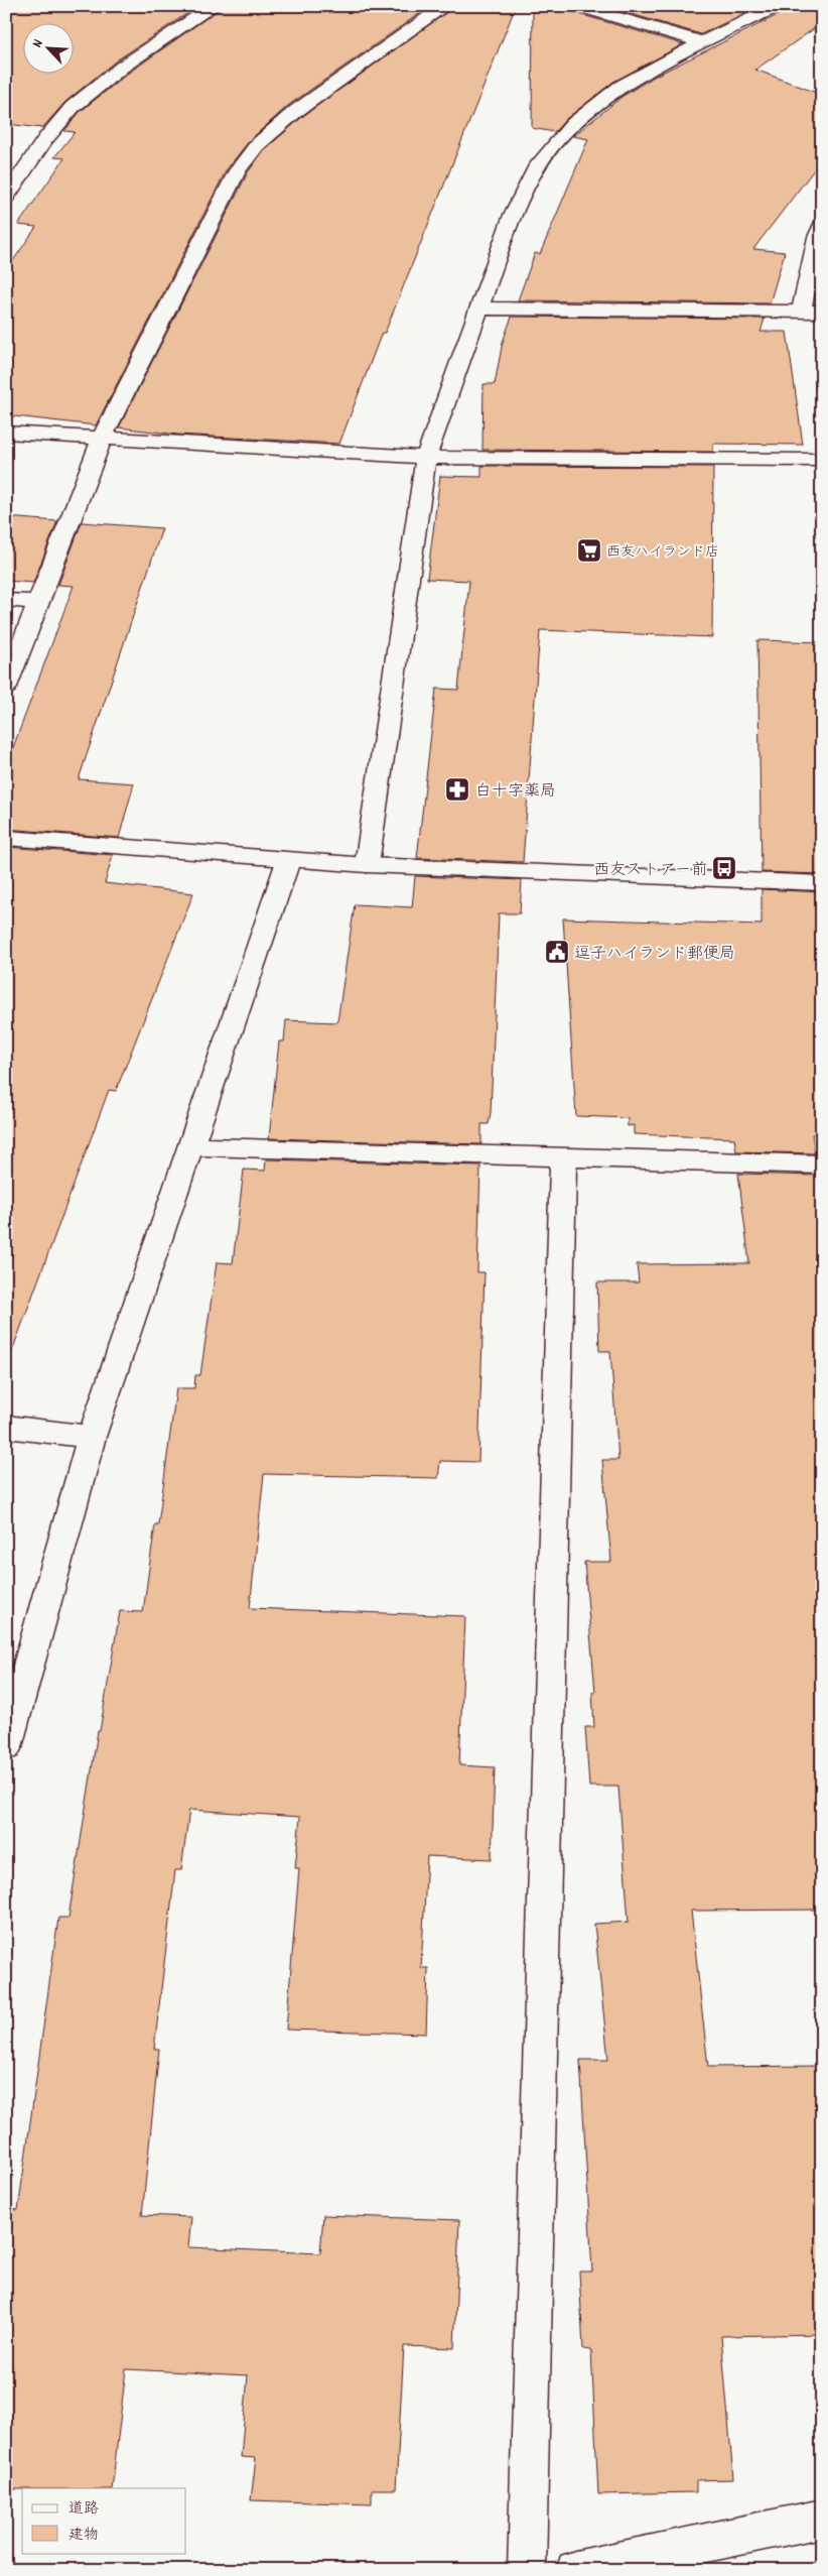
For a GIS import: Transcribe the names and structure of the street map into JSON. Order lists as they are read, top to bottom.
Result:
{
  "places": {
    "supermarket": ["西友ハイランド店"],
    "pharmacy": ["白十字薬局"],
    "bus stop": ["西友ストアー前"],
    "public building": ["逗子ハイランド郵便局"]
  },
  "legend": ["道路", "建物"],
  "north": "top left"
}
